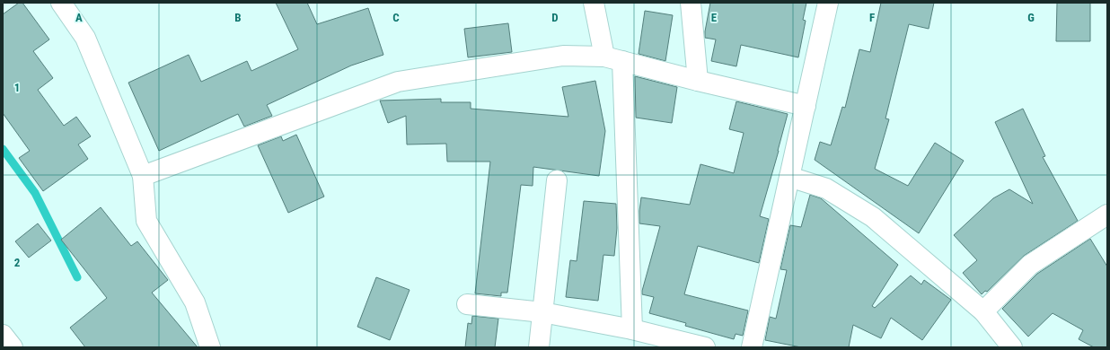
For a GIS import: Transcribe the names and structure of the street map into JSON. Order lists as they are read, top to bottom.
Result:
{
  "grid": {
    "columns": [
      "A",
      "B",
      "C",
      "D",
      "E",
      "F",
      "G"
    ],
    "rows": ["1", "2"]
  }
}
